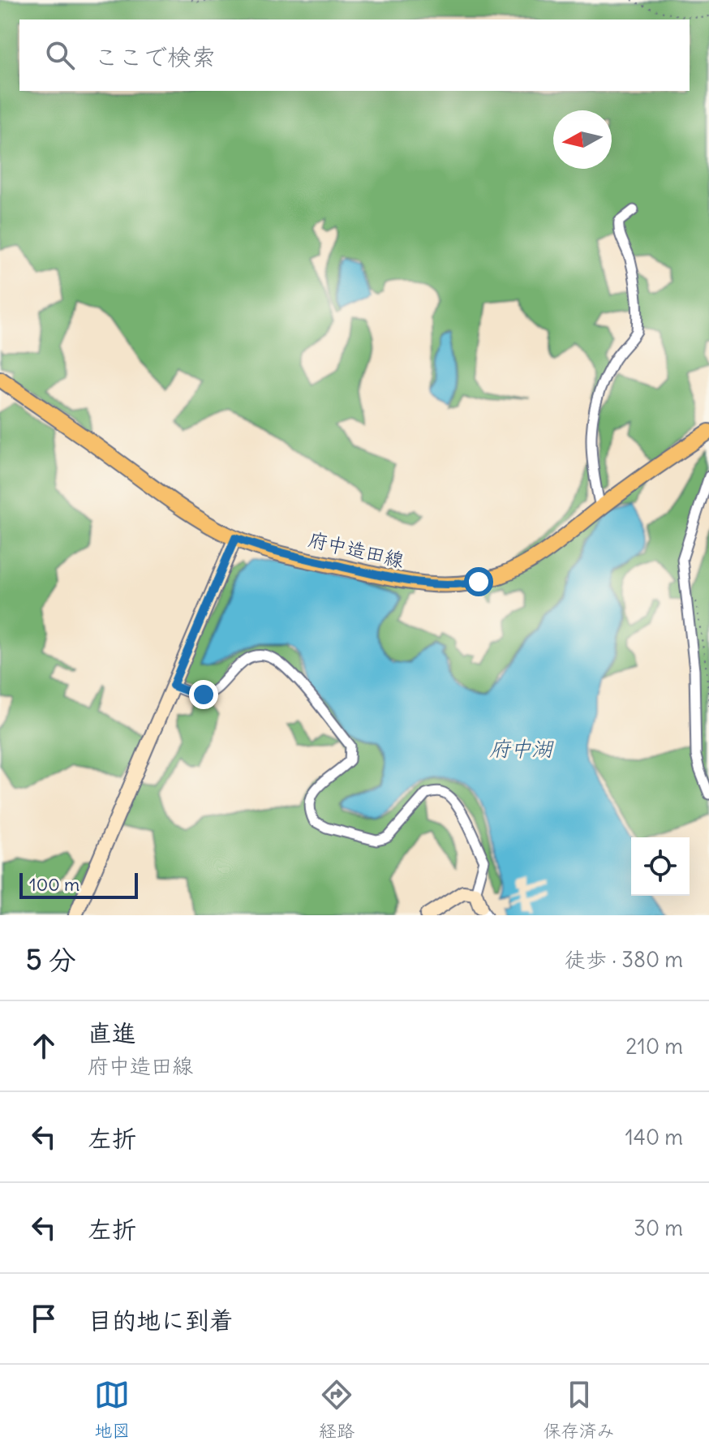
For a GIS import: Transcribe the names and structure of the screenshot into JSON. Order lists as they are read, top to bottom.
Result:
{
  "streets": {
    "main road": ["府中造田線"]
  },
  "water": ["府中湖"],
  "scale_bar": "100 m",
  "north": "left",
  "page": {
    "search": "ここで検索",
    "scale": "100 m",
    "heading": ["5 分", "徒歩 · 380 m"],
    "list": [
      ["直進", "府中造田線", "210 m"],
      ["左折", "140 m"],
      ["左折", "30 m"],
      "目的地に到着"
    ],
    "nav": ["地図", "経路", "保存済み"]
  }
}
